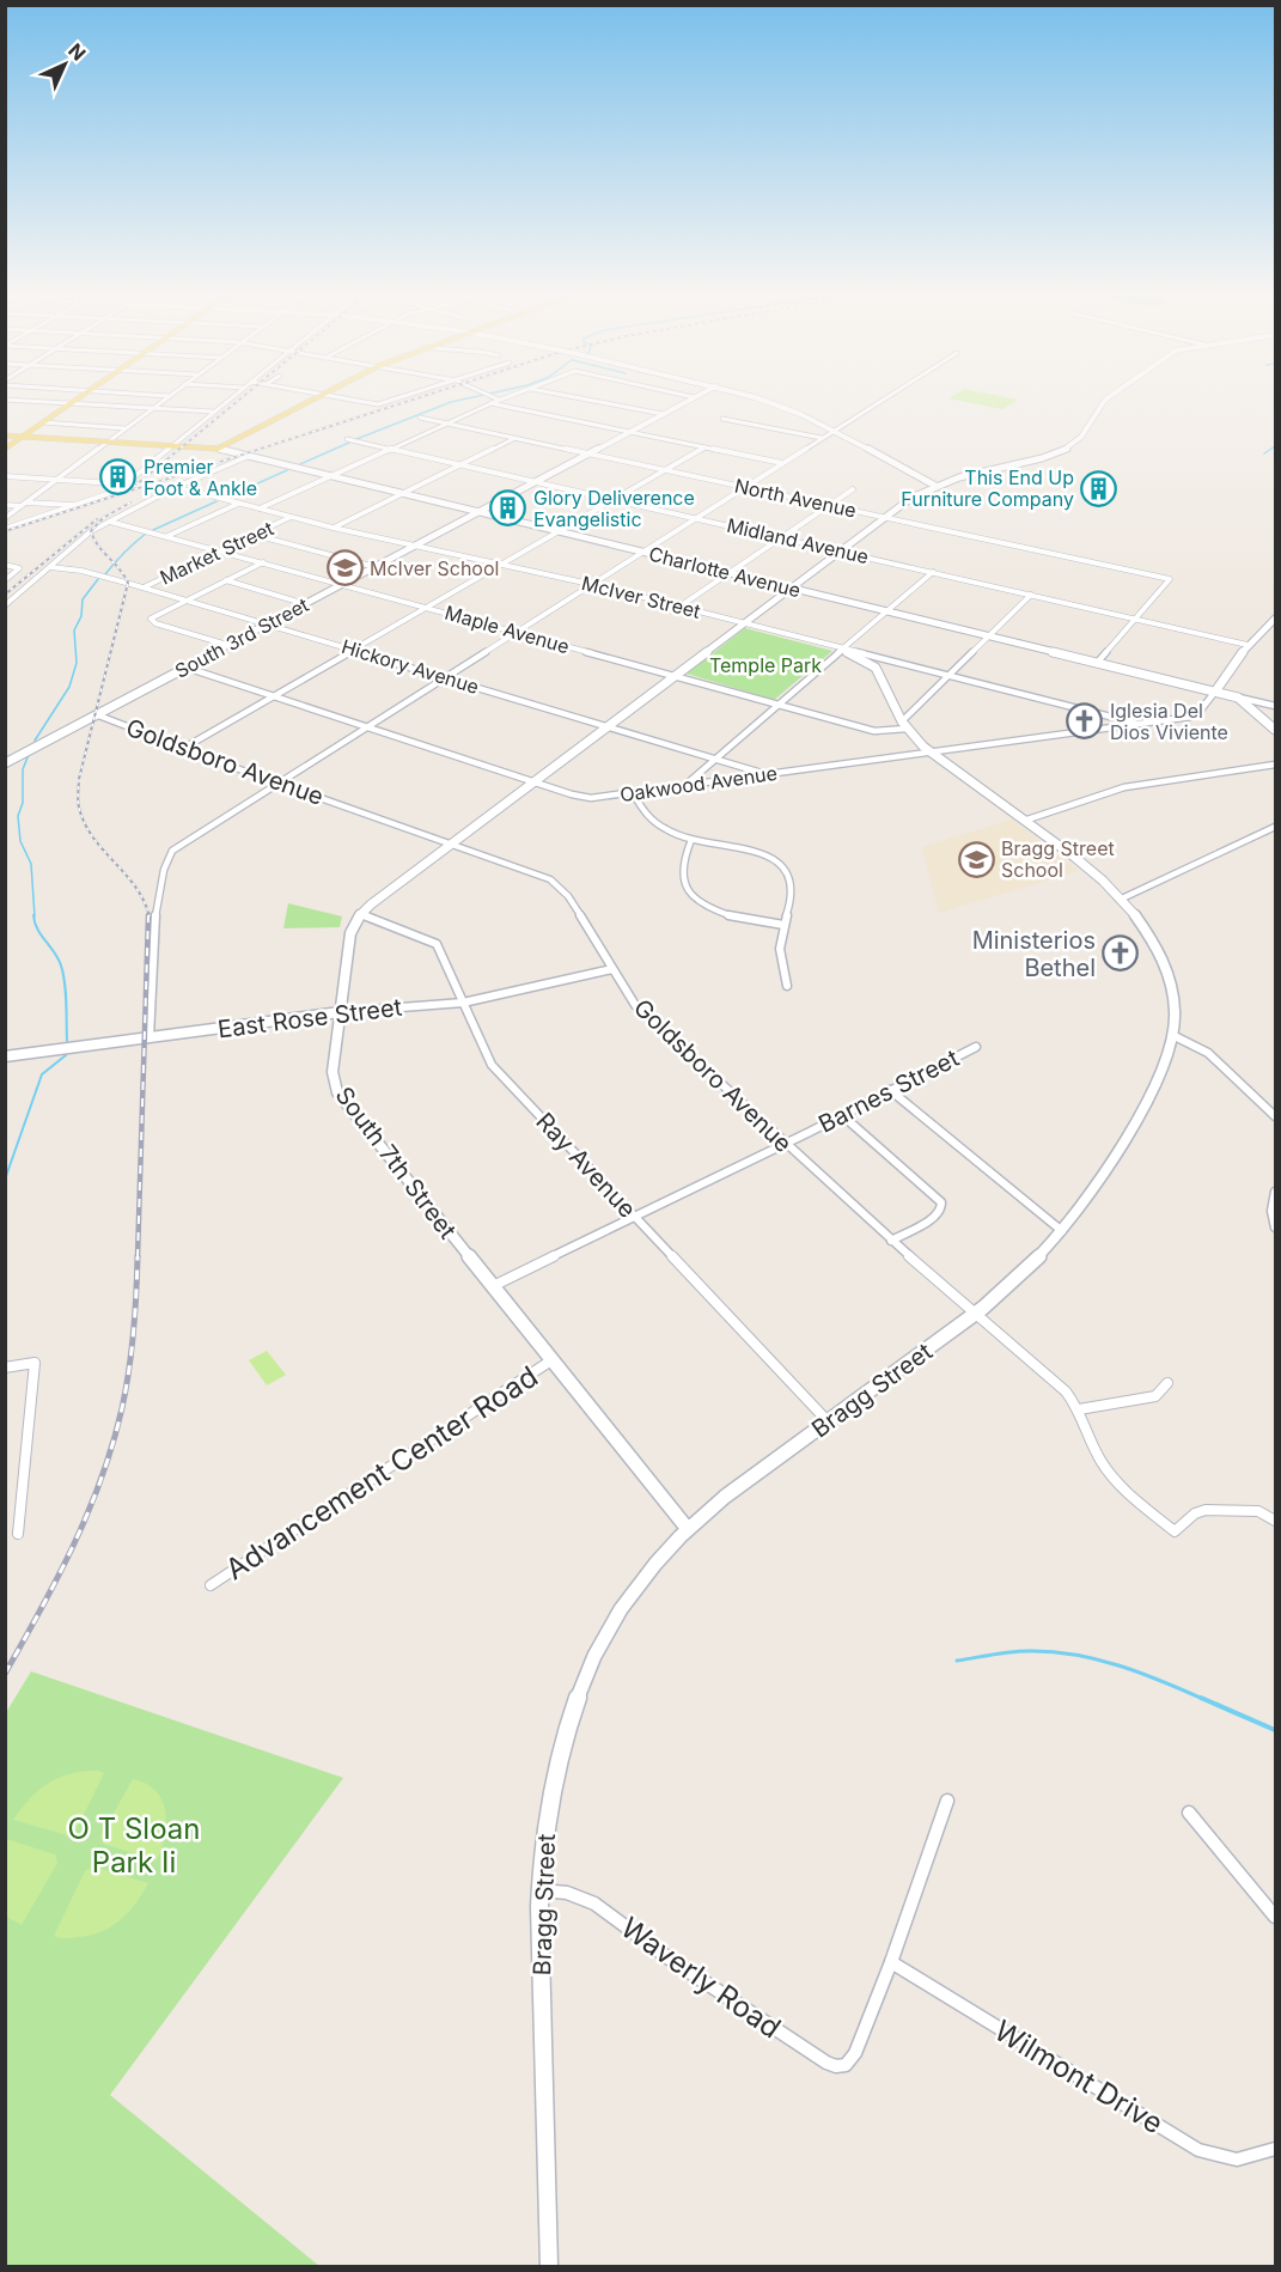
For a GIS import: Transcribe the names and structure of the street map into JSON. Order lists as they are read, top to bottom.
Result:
{
  "streets": {
    "main road": ["Charlotte Avenue"],
    "street": [
      "North Avenue",
      "Midland Avenue",
      "Market Street",
      "McIver Street",
      "Maple Avenue",
      "South 3rd Street",
      "Hickory Avenue",
      "Goldsboro Avenue",
      "Oakwood Avenue",
      "East Rose Street",
      "Barnes Street",
      "South 7th Street",
      "Ray Avenue",
      "Bragg Street",
      "Advancement Center Road",
      "Waverly Road",
      "Wilmont Drive"
    ]
  },
  "crossings": [
    ["North Avenue", "Midland Avenue"],
    ["North Avenue", "South 3rd Street"],
    ["Midland Avenue", "South 3rd Street"],
    ["Market Street", "McIver Street"],
    ["Market Street", "Maple Avenue"],
    ["Market Street", "Hickory Avenue"],
    ["Charlotte Avenue", "South 3rd Street"],
    ["Charlotte Avenue", "Oakwood Avenue"],
    ["McIver Street", "South 3rd Street"],
    ["McIver Street", "Oakwood Avenue"],
    ["McIver Street", "Bragg Street"],
    ["Maple Avenue", "South 3rd Street"],
    ["Maple Avenue", "Bragg Street"],
    ["South 3rd Street", "Hickory Avenue"],
    ["South 3rd Street", "Goldsboro Avenue"],
    ["South 3rd Street", "Oakwood Avenue"],
    ["Hickory Avenue", "Oakwood Avenue"],
    ["Goldsboro Avenue", "East Rose Street"],
    ["Goldsboro Avenue", "Barnes Street"],
    ["Goldsboro Avenue", "Bragg Street"],
    ["Oakwood Avenue", "Bragg Street"],
    ["East Rose Street", "South 7th Street"],
    ["East Rose Street", "Ray Avenue"],
    ["Barnes Street", "South 7th Street"],
    ["Barnes Street", "Ray Avenue"],
    ["South 7th Street", "Ray Avenue"],
    ["South 7th Street", "Bragg Street"],
    ["South 7th Street", "Advancement Center Road"],
    ["Ray Avenue", "Bragg Street"],
    ["Bragg Street", "Waverly Road"],
    ["Waverly Road", "Wilmont Drive"]
  ],
  "parks": ["Temple Park", "O T Sloan Park Ii"],
  "places": {
    "building": ["Premier Foot & Ankle", "This End Up Furniture Company", "Glory Deliverence Evangelistic"],
    "school or university": ["McIver School", "Bragg Street School"],
    "church": ["Iglesia Del Dios Viviente", "Ministerios Bethel"]
  },
  "north": "top right"
}
